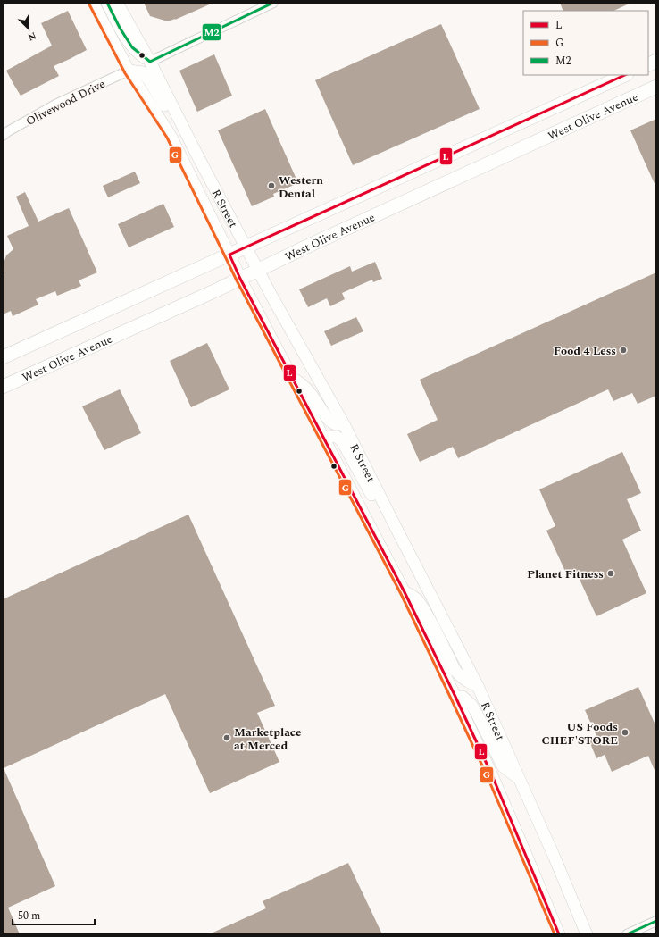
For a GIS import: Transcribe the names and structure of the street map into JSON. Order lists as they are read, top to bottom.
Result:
{
  "streets": {
    "main road": ["West Olive Avenue"],
    "street": ["Olivewood Drive", "R Street"]
  },
  "crossings": [
    ["Olivewood Drive", "R Street"],
    ["West Olive Avenue", "R Street"]
  ],
  "places": [
    "Western Dental",
    "Food 4 Less",
    "Planet Fitness",
    "US Foods CHEF'STORE",
    "Marketplace at Merced"
  ],
  "lines": ["transit line M2", "transit line G", "transit line L"],
  "legend": ["L", "G", "M2"],
  "scale_bar": "50 m",
  "north": "bottom right"
}
